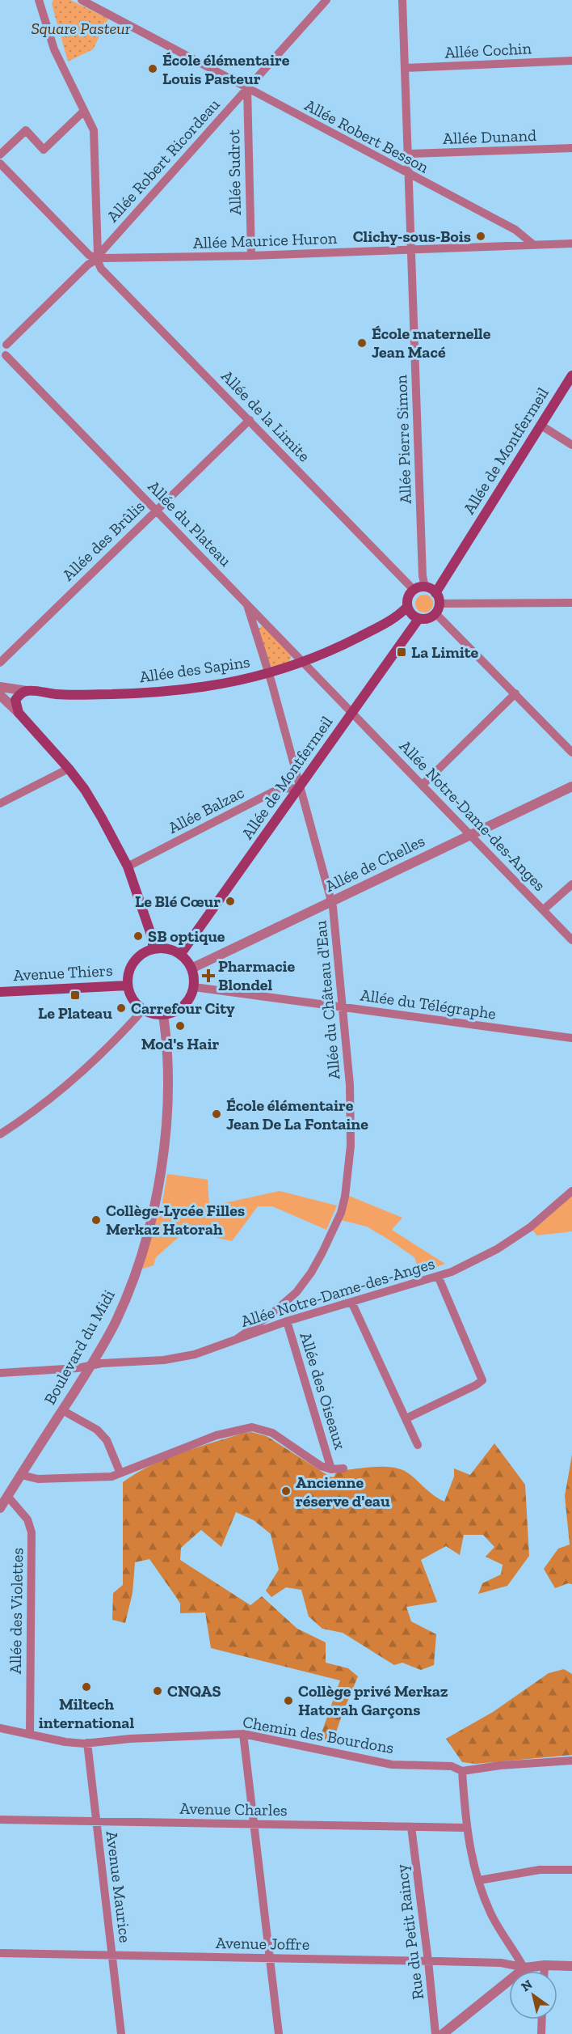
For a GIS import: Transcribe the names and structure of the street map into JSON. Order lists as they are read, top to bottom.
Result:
{
  "streets": {
    "main road": ["Allée de Montfermeil", "Allée des Sapins", "Avenue Thiers"],
    "street": [
      "Allée Cochin",
      "Allée Robert Besson",
      "Allée Dunand",
      "Allée Robert Ricordeau",
      "Allée Sudrot",
      "Allée Maurice Huron",
      "Allée de la Limite",
      "Allée Pierre Simon",
      "Allée du Plateau",
      "Allée des Brûlis",
      "Allée Balzac",
      "Allée Notre-Dame-des-Anges",
      "Allée de Chelles",
      "Allée du Château d'Eau",
      "Allée du Télégraphe",
      "Boulevard du Midi",
      "Allée des Oiseaux",
      "Allée des Violettes",
      "Chemin des Bourdons",
      "Avenue Charles",
      "Avenue Maurice",
      "Rue du Petit Raincy",
      "Avenue Joffre"
    ]
  },
  "crossings": [
    ["Allée Cochin", "Allée Pierre Simon"],
    ["Allée Robert Besson", "Allée Robert Ricordeau"],
    ["Allée Robert Besson", "Allée Sudrot"],
    ["Allée Robert Besson", "Allée Maurice Huron"],
    ["Allée Robert Besson", "Allée Pierre Simon"],
    ["Allée Dunand", "Allée Pierre Simon"],
    ["Allée Robert Ricordeau", "Allée Sudrot"],
    ["Allée Robert Ricordeau", "Allée Maurice Huron"],
    ["Allée Robert Ricordeau", "Allée de la Limite"],
    ["Allée Sudrot", "Allée Maurice Huron"],
    ["Allée Maurice Huron", "Allée de la Limite"],
    ["Allée Maurice Huron", "Allée Pierre Simon"],
    ["Allée de la Limite", "Allée Pierre Simon"],
    ["Allée de la Limite", "Allée de Montfermeil"],
    ["Allée de la Limite", "Allée des Brûlis"],
    ["Allée de la Limite", "Allée des Sapins"],
    ["Allée Pierre Simon", "Allée de Montfermeil"],
    ["Allée Pierre Simon", "Allée des Sapins"],
    ["Allée de Montfermeil", "Allée du Plateau"],
    ["Allée de Montfermeil", "Allée des Sapins"],
    ["Allée de Montfermeil", "Allée Balzac"],
    ["Allée de Montfermeil", "Allée Notre-Dame-des-Anges"],
    ["Allée de Montfermeil", "Allée de Chelles"],
    ["Allée de Montfermeil", "Avenue Thiers"],
    ["Allée de Montfermeil", "Allée du Château d'Eau"],
    ["Allée de Montfermeil", "Allée du Télégraphe"],
    ["Allée de Montfermeil", "Boulevard du Midi"],
    ["Allée du Plateau", "Allée des Brûlis"],
    ["Allée du Plateau", "Allée des Sapins"],
    ["Allée du Plateau", "Allée Notre-Dame-des-Anges"],
    ["Allée du Plateau", "Allée du Château d'Eau"],
    ["Allée des Sapins", "Allée du Château d'Eau"],
    ["Allée Balzac", "Allée du Château d'Eau"],
    ["Allée Notre-Dame-des-Anges", "Allée de Chelles"],
    ["Allée Notre-Dame-des-Anges", "Allée du Château d'Eau"],
    ["Allée Notre-Dame-des-Anges", "Boulevard du Midi"],
    ["Allée Notre-Dame-des-Anges", "Allée des Oiseaux"],
    ["Allée de Chelles", "Avenue Thiers"],
    ["Allée de Chelles", "Allée du Château d'Eau"],
    ["Allée de Chelles", "Allée du Télégraphe"],
    ["Allée de Chelles", "Boulevard du Midi"],
    ["Avenue Thiers", "Allée du Télégraphe"],
    ["Avenue Thiers", "Boulevard du Midi"],
    ["Allée du Château d'Eau", "Allée du Télégraphe"],
    ["Allée du Télégraphe", "Boulevard du Midi"],
    ["Boulevard du Midi", "Allée des Violettes"],
    ["Allée des Violettes", "Chemin des Bourdons"],
    ["Chemin des Bourdons", "Avenue Maurice"],
    ["Avenue Charles", "Avenue Maurice"],
    ["Avenue Charles", "Rue du Petit Raincy"],
    ["Avenue Maurice", "Avenue Joffre"],
    ["Rue du Petit Raincy", "Avenue Joffre"]
  ],
  "parks": ["Square Pasteur"],
  "places": {
    "other": [
      "École élémentaire Louis Pasteur",
      "Clichy-sous-Bois",
      "École maternelle Jean Macé",
      "Le Blé Cœur",
      "SB optique",
      "Carrefour City",
      "Mod's Hair",
      "École élémentaire Jean De La Fontaine",
      "Collège-Lycée Filles Merkaz Hatorah",
      "Ancienne réserve d'eau",
      "Miltech international",
      "CNQAS",
      "Collège privé Merkaz Hatorah Garçons"
    ],
    "transit": ["La Limite", "Le Plateau"],
    "health": ["Pharmacie Blondel"]
  },
  "north": "top left"
}
